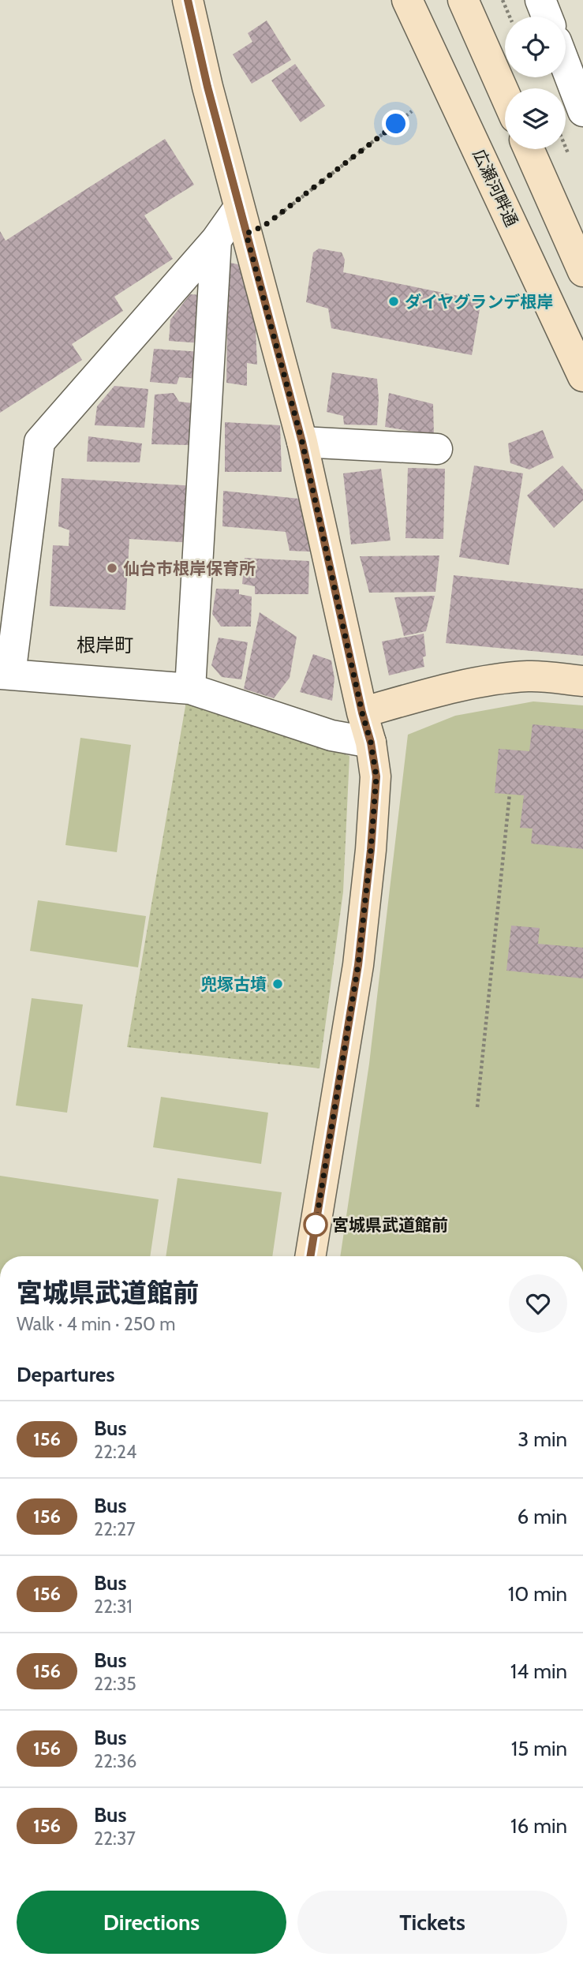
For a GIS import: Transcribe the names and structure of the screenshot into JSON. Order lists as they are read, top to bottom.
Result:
{
  "streets": {
    "street": ["広瀬河畔通"]
  },
  "districts": ["根岸町"],
  "places": [
    "ダイヤグランデ根岸",
    "仙台市根岸保育所",
    "兜塚古墳",
    "宮城県武道館前"
  ],
  "lines": ["bus line 156"],
  "page": {
    "heading": [
      ["宮城県武道館前", "Walk · 4 min · 250 m"],
      "Departures"
    ],
    "list": [
      {
        "mark": "156",
        "name": "Bus",
        "note": "22:24",
        "value": "3 min"
      },
      {
        "mark": "156",
        "name": "Bus",
        "note": "22:27",
        "value": "6 min"
      },
      {
        "mark": "156",
        "name": "Bus",
        "note": "22:31",
        "value": "10 min"
      },
      {
        "mark": "156",
        "name": "Bus",
        "note": "22:35",
        "value": "14 min"
      },
      {
        "mark": "156",
        "name": "Bus",
        "note": "22:36",
        "value": "15 min"
      },
      {
        "mark": "156",
        "name": "Bus",
        "note": "22:37",
        "value": "16 min"
      }
    ],
    "buttons": ["Directions", "Tickets"]
  }
}
